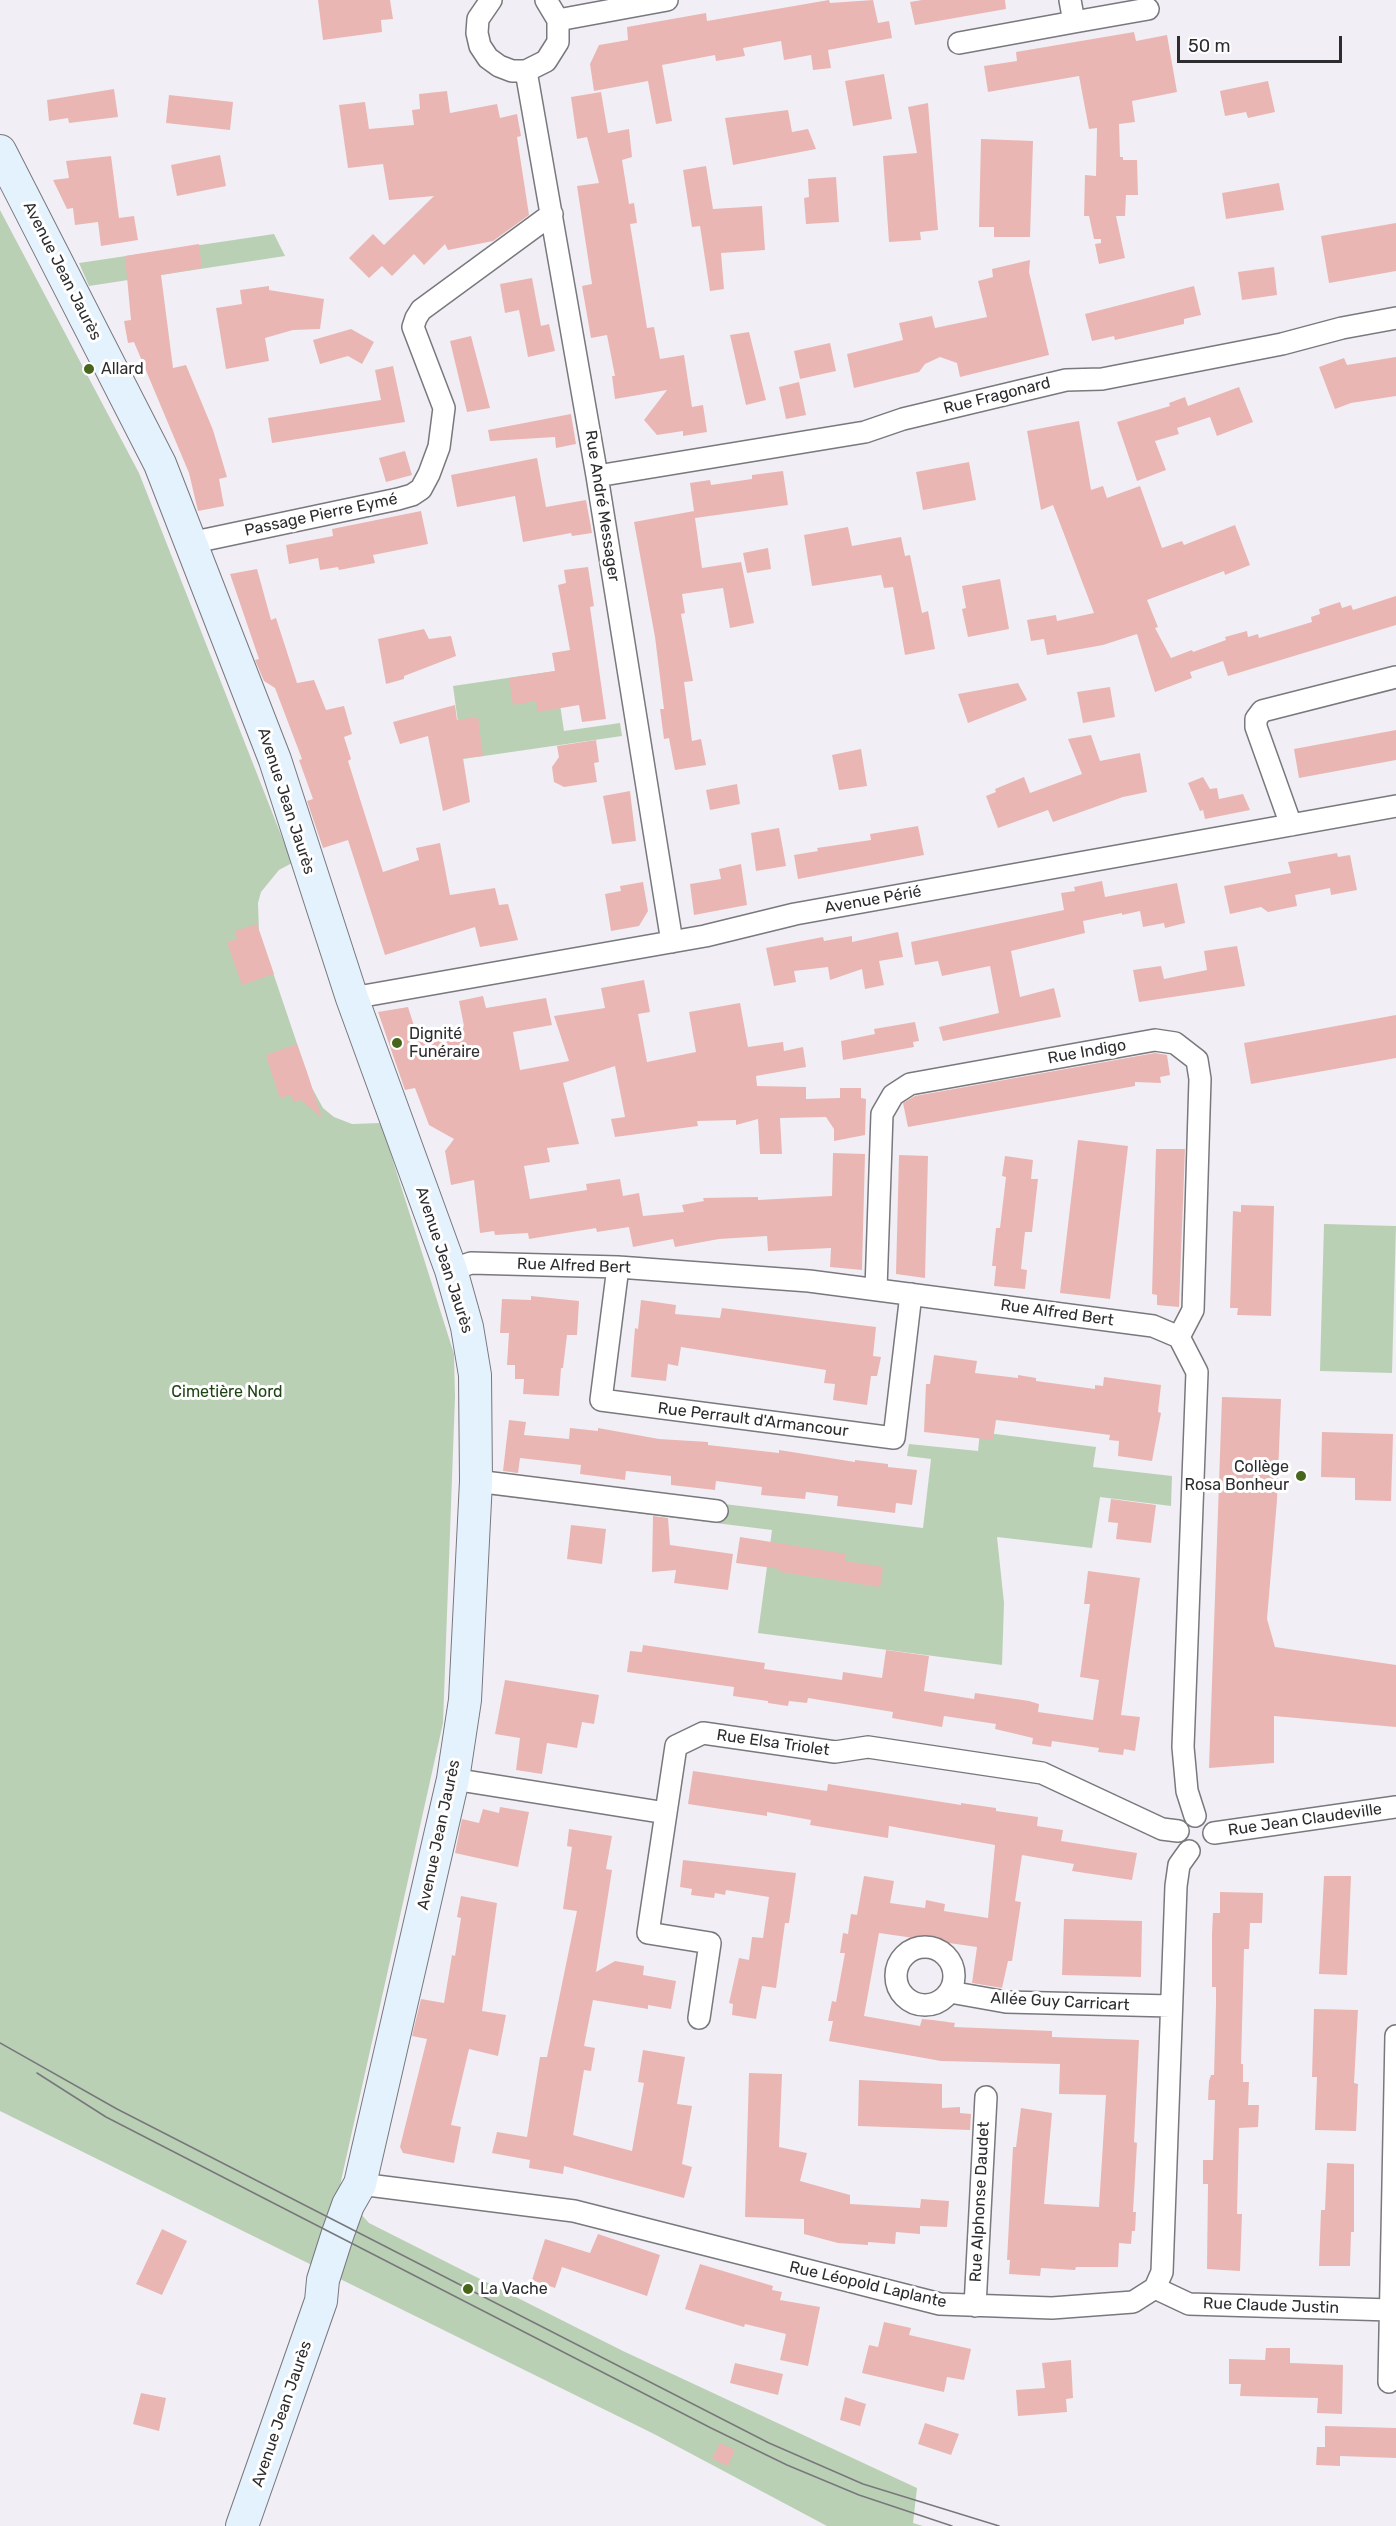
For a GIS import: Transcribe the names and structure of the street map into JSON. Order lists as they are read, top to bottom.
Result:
{
  "streets": {
    "street": [
      "Avenue Jean Jaurès",
      "Rue Fragonard",
      "Rue André Messager",
      "Passage Pierre Eymé",
      "Avenue Périé",
      "Rue Indigo",
      "Rue Alfred Bert",
      "Rue Perrault d'Armancour",
      "Rue Elsa Triolet",
      "Rue Jean Claudeville",
      "Allée Guy Carricart",
      "Rue Alphonse Daudet",
      "Rue Léopold Laplante",
      "Rue Claude Justin"
    ]
  },
  "crossings": [
    ["Avenue Jean Jaurès", "Passage Pierre Eymé"],
    ["Avenue Jean Jaurès", "Avenue Périé"],
    ["Avenue Jean Jaurès", "Rue Alfred Bert"],
    ["Avenue Jean Jaurès", "Rue Léopold Laplante"],
    ["Rue Fragonard", "Rue André Messager"],
    ["Rue André Messager", "Passage Pierre Eymé"],
    ["Rue André Messager", "Avenue Périé"],
    ["Rue Indigo", "Rue Alfred Bert"],
    ["Rue Alfred Bert", "Rue Perrault d'Armancour"],
    ["Rue Elsa Triolet", "Rue Jean Claudeville"],
    ["Rue Alphonse Daudet", "Rue Léopold Laplante"],
    ["Rue Léopold Laplante", "Rue Claude Justin"]
  ],
  "parks": ["Cimetière Nord"],
  "places": [
    "Allard",
    "Dignité Funéraire",
    "Collège Rosa Bonheur",
    "La Vache"
  ],
  "scale_bar": "50 m"
}
